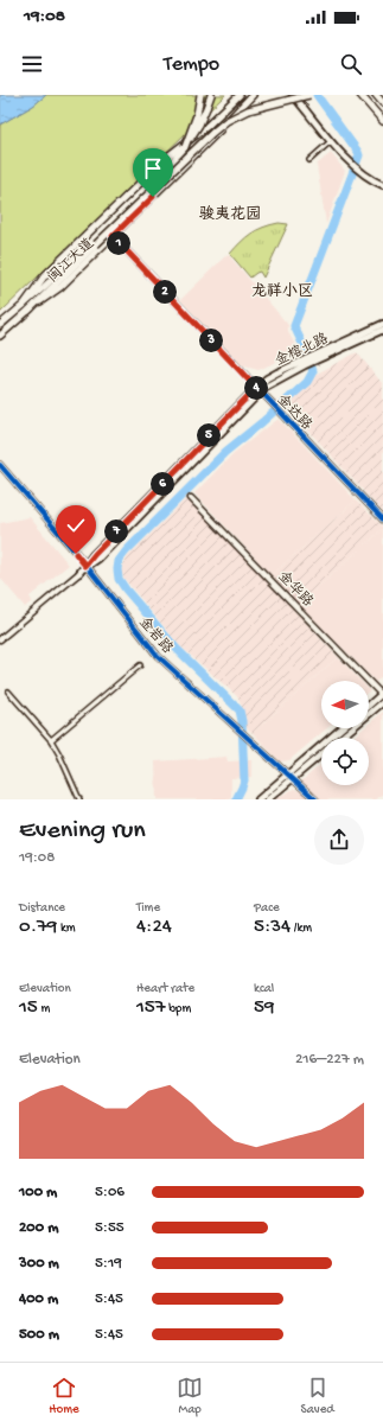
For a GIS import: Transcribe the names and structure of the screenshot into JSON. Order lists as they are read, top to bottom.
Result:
{
  "streets": {
    "main road": ["闽江大道", "金榕北路"],
    "street": ["金达路", "金华路", "金岩路"]
  },
  "crossings": [
    ["闽江大道", "金达路"],
    ["金榕北路", "金达路"],
    ["金榕北路", "金岩路"]
  ],
  "districts": ["骏夷花园", "龙祥小区"],
  "north": "left",
  "page": {
    "status": "19:08",
    "header": "Tempo",
    "pins": [
      "1",
      "2",
      "3",
      "4",
      "5",
      "6",
      "7"
    ],
    "heading": ["Evening run", "19:08"],
    "stats": [
      ["Distance", "0.79 km"],
      ["Time", "4:24"],
      ["Pace", "5:34 /km"],
      ["Elevation", "15 m"],
      ["Heart rate", "157 bpm"],
      ["kcal", "59"]
    ],
    "chart": ["Elevation", "216–227 m"],
    "list": [
      {
        "name": "100 m",
        "note": "5:06"
      },
      {
        "name": "200 m",
        "note": "5:55"
      },
      {
        "name": "300 m",
        "note": "5:19"
      },
      {
        "name": "400 m",
        "note": "5:45"
      },
      {
        "name": "500 m",
        "note": "5:45"
      }
    ],
    "tabs": ["Home", "Map", "Saved"]
  }
}
